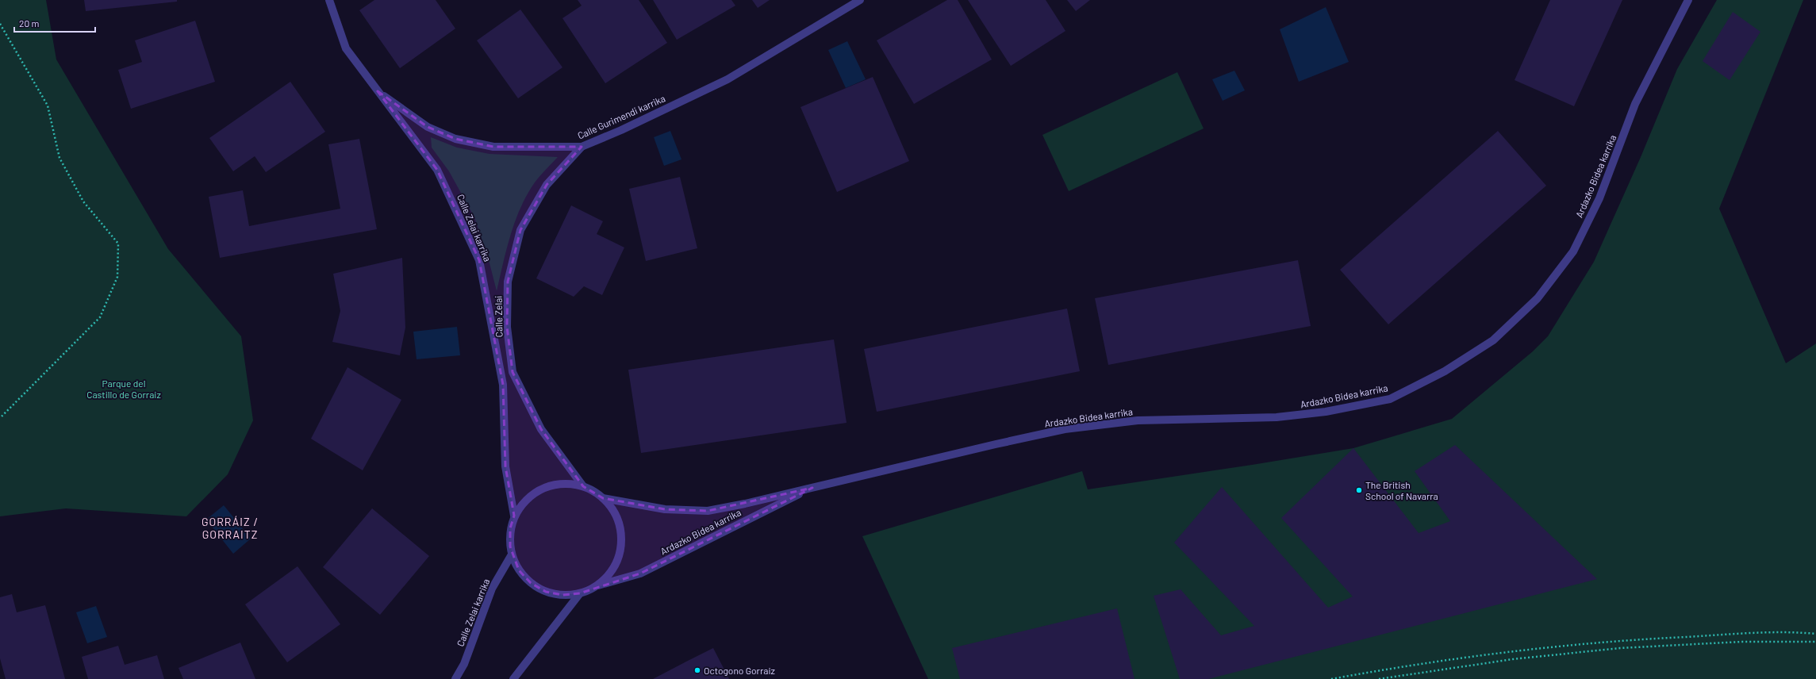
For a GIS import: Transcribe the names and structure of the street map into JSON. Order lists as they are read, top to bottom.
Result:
{
  "streets": {
    "street": [
      "Calle Gurimendi karrika",
      "Ardazko Bidea karrika",
      "Calle Zelai karrika",
      "Calle Zelai"
    ]
  },
  "crossings": [
    ["Calle Gurimendi karrika", "Calle Zelai karrika"],
    ["Calle Gurimendi karrika", "Calle Zelai"],
    ["Ardazko Bidea karrika", "Calle Zelai karrika"],
    ["Ardazko Bidea karrika", "Calle Zelai"],
    ["Calle Zelai karrika", "Calle Zelai"]
  ],
  "districts": ["GORRÁIZ / GORRAITZ"],
  "parks": ["Parque del Castillo de Gorraiz"],
  "places": ["The British School of Navarra", "Octogono Gorraiz"],
  "scale_bar": "20 m"
}
